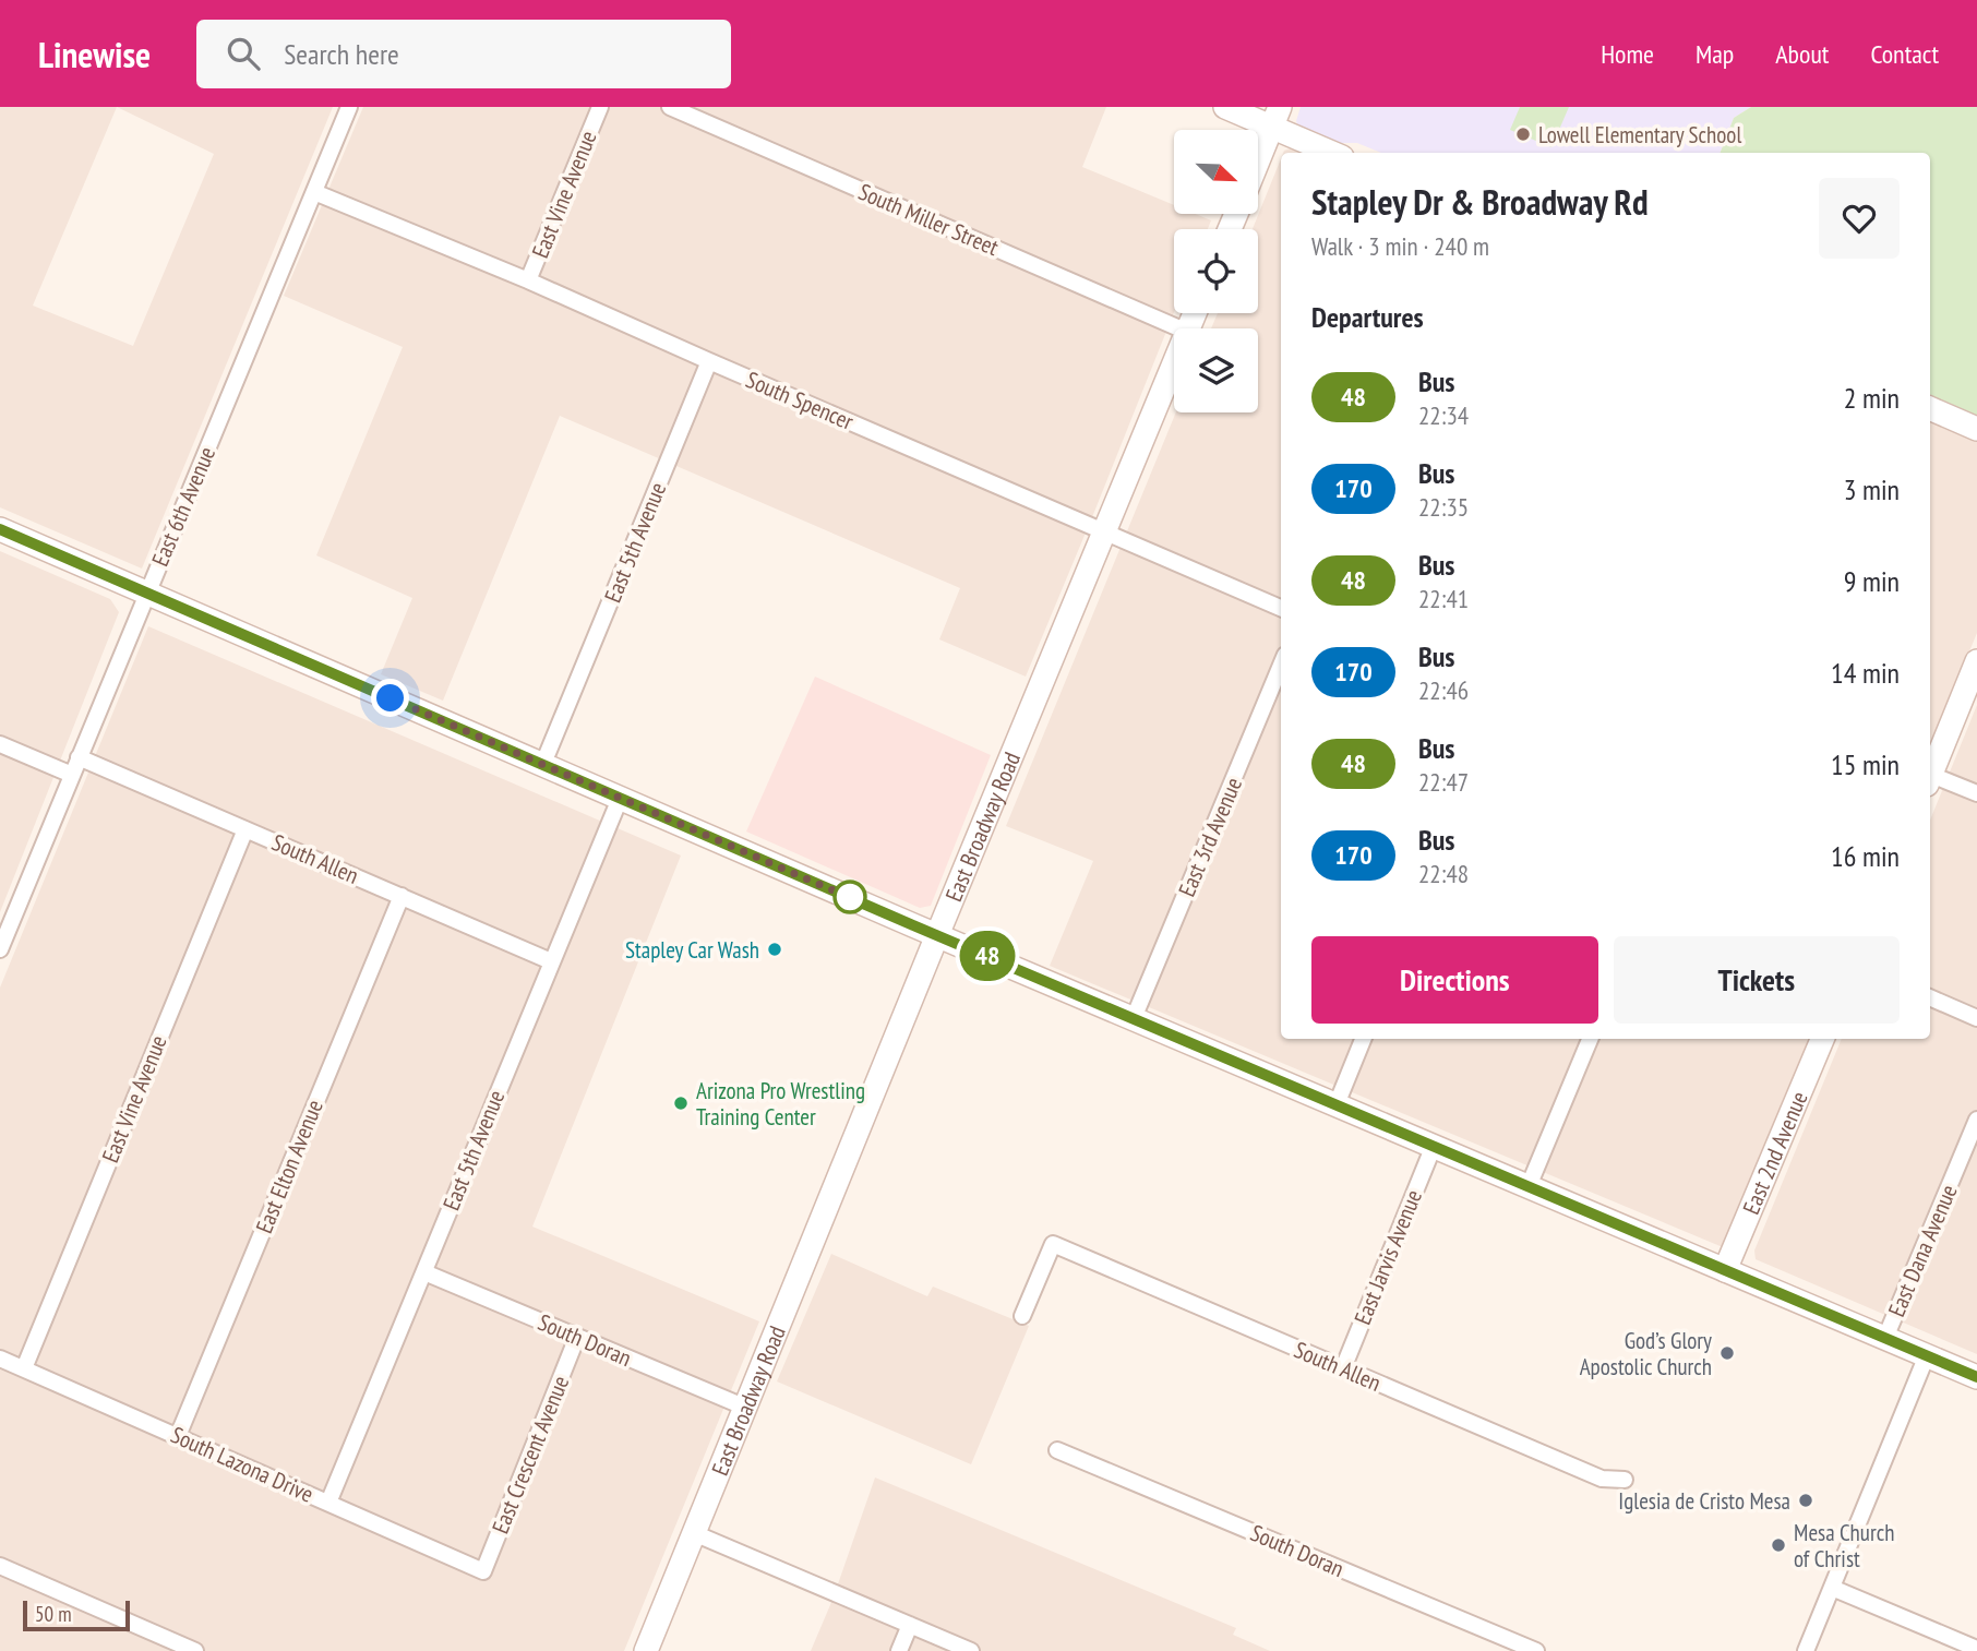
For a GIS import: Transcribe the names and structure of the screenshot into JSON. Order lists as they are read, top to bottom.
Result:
{
  "streets": {
    "main road": ["East Broadway Road", "East 2nd Avenue"],
    "street": [
      "East Vine Avenue",
      "South Miller Street",
      "South Spencer",
      "East 6th Avenue",
      "East 5th Avenue",
      "East 3rd Avenue",
      "South Allen",
      "East Elton Avenue",
      "East Dana Avenue",
      "East Jarvis Avenue",
      "South Doran",
      "East Crescent Avenue",
      "South Lazona Drive"
    ]
  },
  "crossings": [
    ["East Vine Avenue", "South Spencer"],
    ["East Vine Avenue", "South Allen"],
    ["East Vine Avenue", "South Lazona Drive"],
    ["South Spencer", "East 6th Avenue"],
    ["South Spencer", "East 5th Avenue"],
    ["South Spencer", "East Broadway Road"],
    ["East 6th Avenue", "South Allen"],
    ["East 5th Avenue", "South Allen"],
    ["East 5th Avenue", "South Doran"],
    ["East 5th Avenue", "South Lazona Drive"],
    ["East Broadway Road", "South Doran"],
    ["South Allen", "East Elton Avenue"],
    ["South Allen", "East Jarvis Avenue"],
    ["East Elton Avenue", "South Lazona Drive"],
    ["South Doran", "East Crescent Avenue"],
    ["East Crescent Avenue", "South Lazona Drive"]
  ],
  "places": [
    "Lowell Elementary School",
    "Stapley Car Wash",
    "Arizona Pro Wrestling Training Center",
    "God’s Glory Apostolic Church",
    "Iglesia de Cristo Mesa",
    "Mesa Church of Christ"
  ],
  "lines": ["bus line 48"],
  "scale_bar": "50 m",
  "north": "bottom right",
  "page": {
    "header": "Linewise",
    "search": "Search here",
    "nav": [
      "Home",
      "Map",
      "About",
      "Contact"
    ],
    "on_map": "48",
    "heading": [
      ["Stapley Dr & Broadway Rd", "Walk · 3 min · 240 m"],
      "Departures"
    ],
    "list": [
      {
        "mark": "48",
        "name": "Bus",
        "note": "22:34",
        "value": "2 min"
      },
      {
        "mark": "170",
        "name": "Bus",
        "note": "22:35",
        "value": "3 min"
      },
      {
        "mark": "48",
        "name": "Bus",
        "note": "22:41",
        "value": "9 min"
      },
      {
        "mark": "170",
        "name": "Bus",
        "note": "22:46",
        "value": "14 min"
      },
      {
        "mark": "48",
        "name": "Bus",
        "note": "22:47",
        "value": "15 min"
      },
      {
        "mark": "170",
        "name": "Bus",
        "note": "22:48",
        "value": "16 min"
      }
    ],
    "buttons": ["Directions", "Tickets"],
    "scale": "50 m"
  }
}
